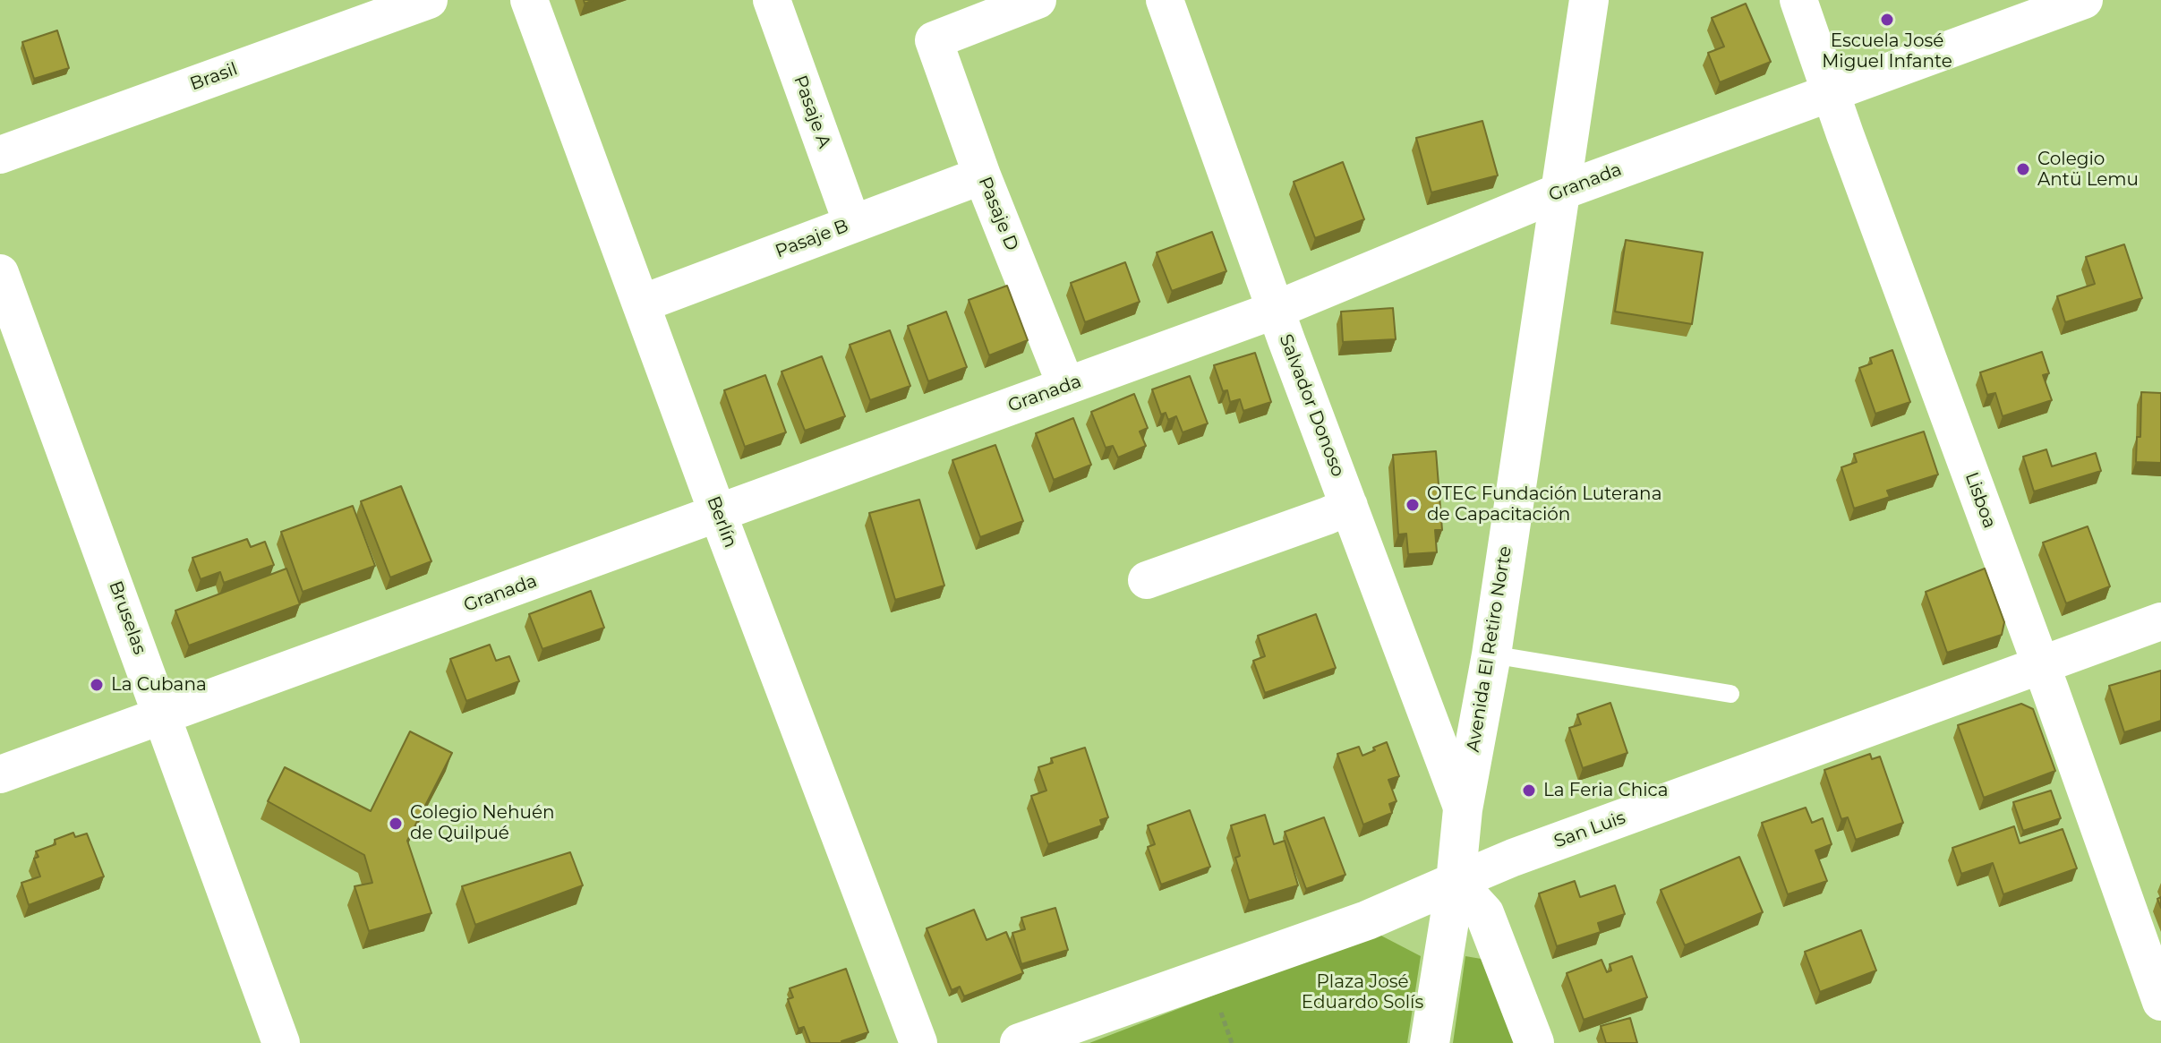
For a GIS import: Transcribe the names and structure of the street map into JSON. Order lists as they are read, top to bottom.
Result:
{
  "streets": {
    "street": [
      "Brasil",
      "Pasaje A",
      "Granada",
      "Pasaje D",
      "Pasaje B",
      "Salvador Donoso",
      "Lisboa",
      "Berlín",
      "Bruselas",
      "Avenida El Retiro Norte",
      "San Luis"
    ]
  },
  "crossings": [
    ["Pasaje A", "Pasaje B"],
    ["Granada", "Pasaje D"],
    ["Granada", "Salvador Donoso"],
    ["Granada", "Lisboa"],
    ["Granada", "Berlín"],
    ["Granada", "Bruselas"],
    ["Granada", "Avenida El Retiro Norte"],
    ["Pasaje D", "Pasaje B"],
    ["Pasaje B", "Berlín"],
    ["Salvador Donoso", "Avenida El Retiro Norte"],
    ["Lisboa", "San Luis"],
    ["Avenida El Retiro Norte", "San Luis"]
  ],
  "parks": ["Plaza José Eduardo Solís"],
  "places": [
    "Escuela José Miguel Infante",
    "Colegio Antü Lemu",
    "OTEC Fundación Luterana de Capacitación",
    "La Cubana",
    "La Feria Chica",
    "Colegio Nehuén de Quilpué"
  ]
}
